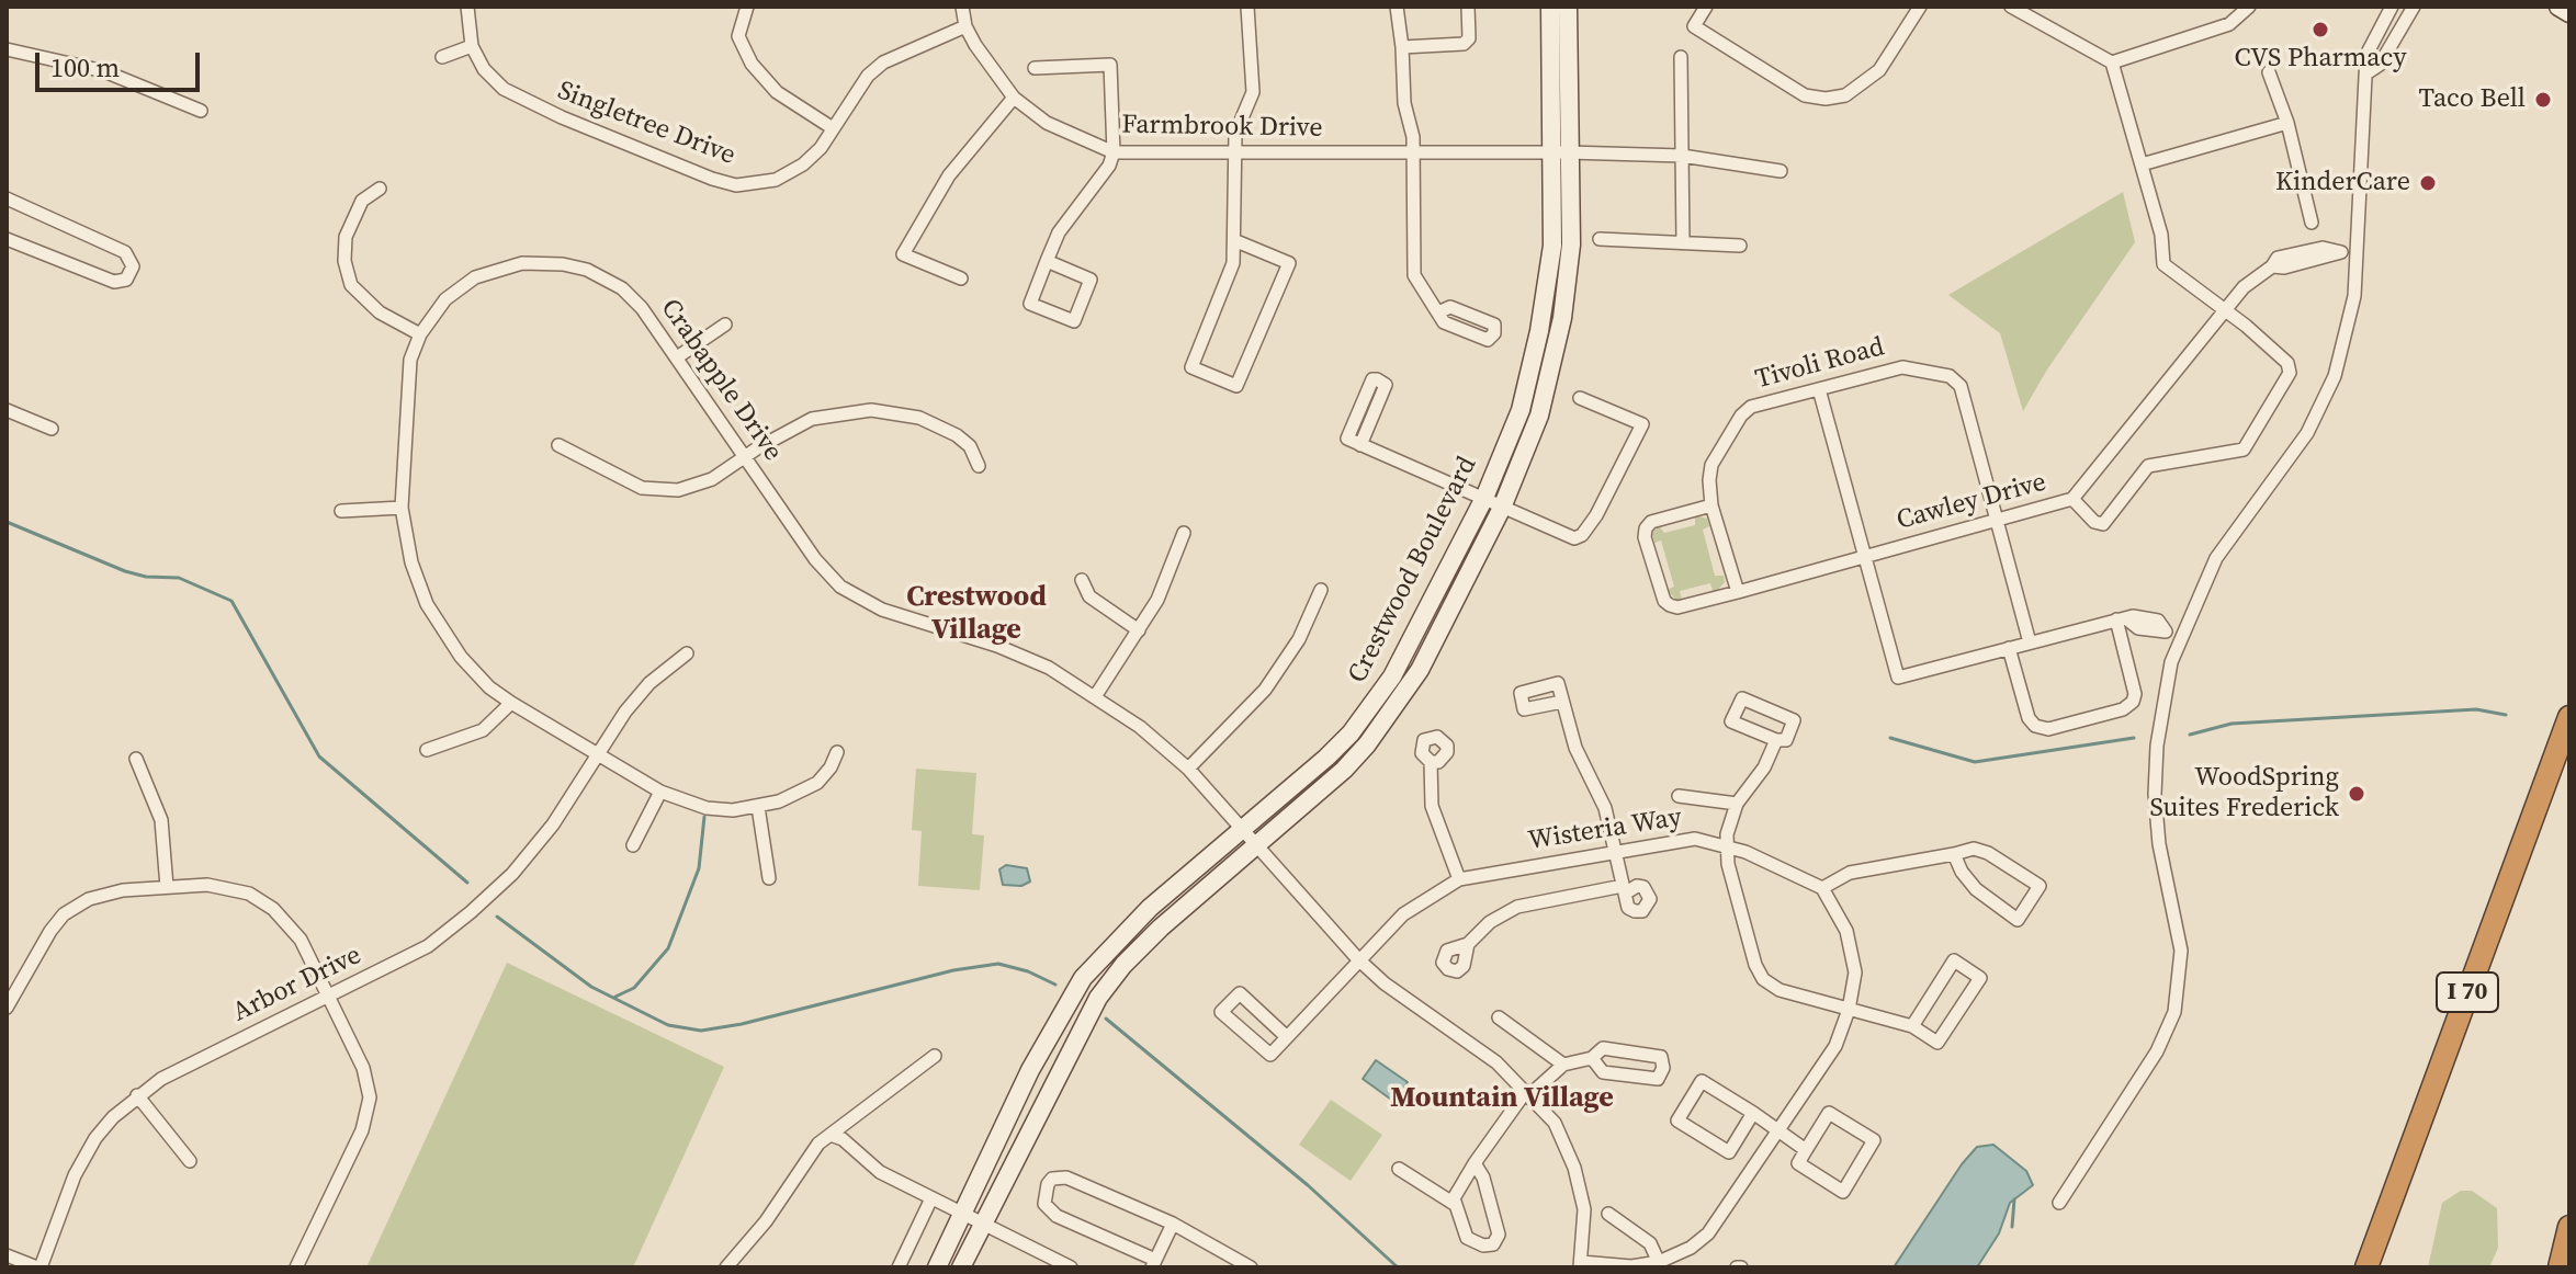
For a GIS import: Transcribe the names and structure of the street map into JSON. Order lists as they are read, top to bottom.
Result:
{
  "streets": {
    "highway": ["I 70"],
    "main road": ["Crestwood Boulevard"],
    "street": [
      "Singletree Drive",
      "Farmbrook Drive",
      "Tivoli Road",
      "Crabapple Drive",
      "Cawley Drive",
      "Wisteria Way",
      "Arbor Drive"
    ]
  },
  "crossings": [
    ["Singletree Drive", "Farmbrook Drive"],
    ["Farmbrook Drive", "Crestwood Boulevard"],
    ["Tivoli Road", "Cawley Drive"],
    ["Crabapple Drive", "Crestwood Boulevard"],
    ["Crabapple Drive", "Wisteria Way"],
    ["Crabapple Drive", "Arbor Drive"]
  ],
  "districts": ["Crestwood Village", "Mountain Village"],
  "places": [
    "CVS Pharmacy",
    "Taco Bell",
    "KinderCare",
    "WoodSpring Suites Frederick"
  ],
  "scale_bar": "100 m"
}
